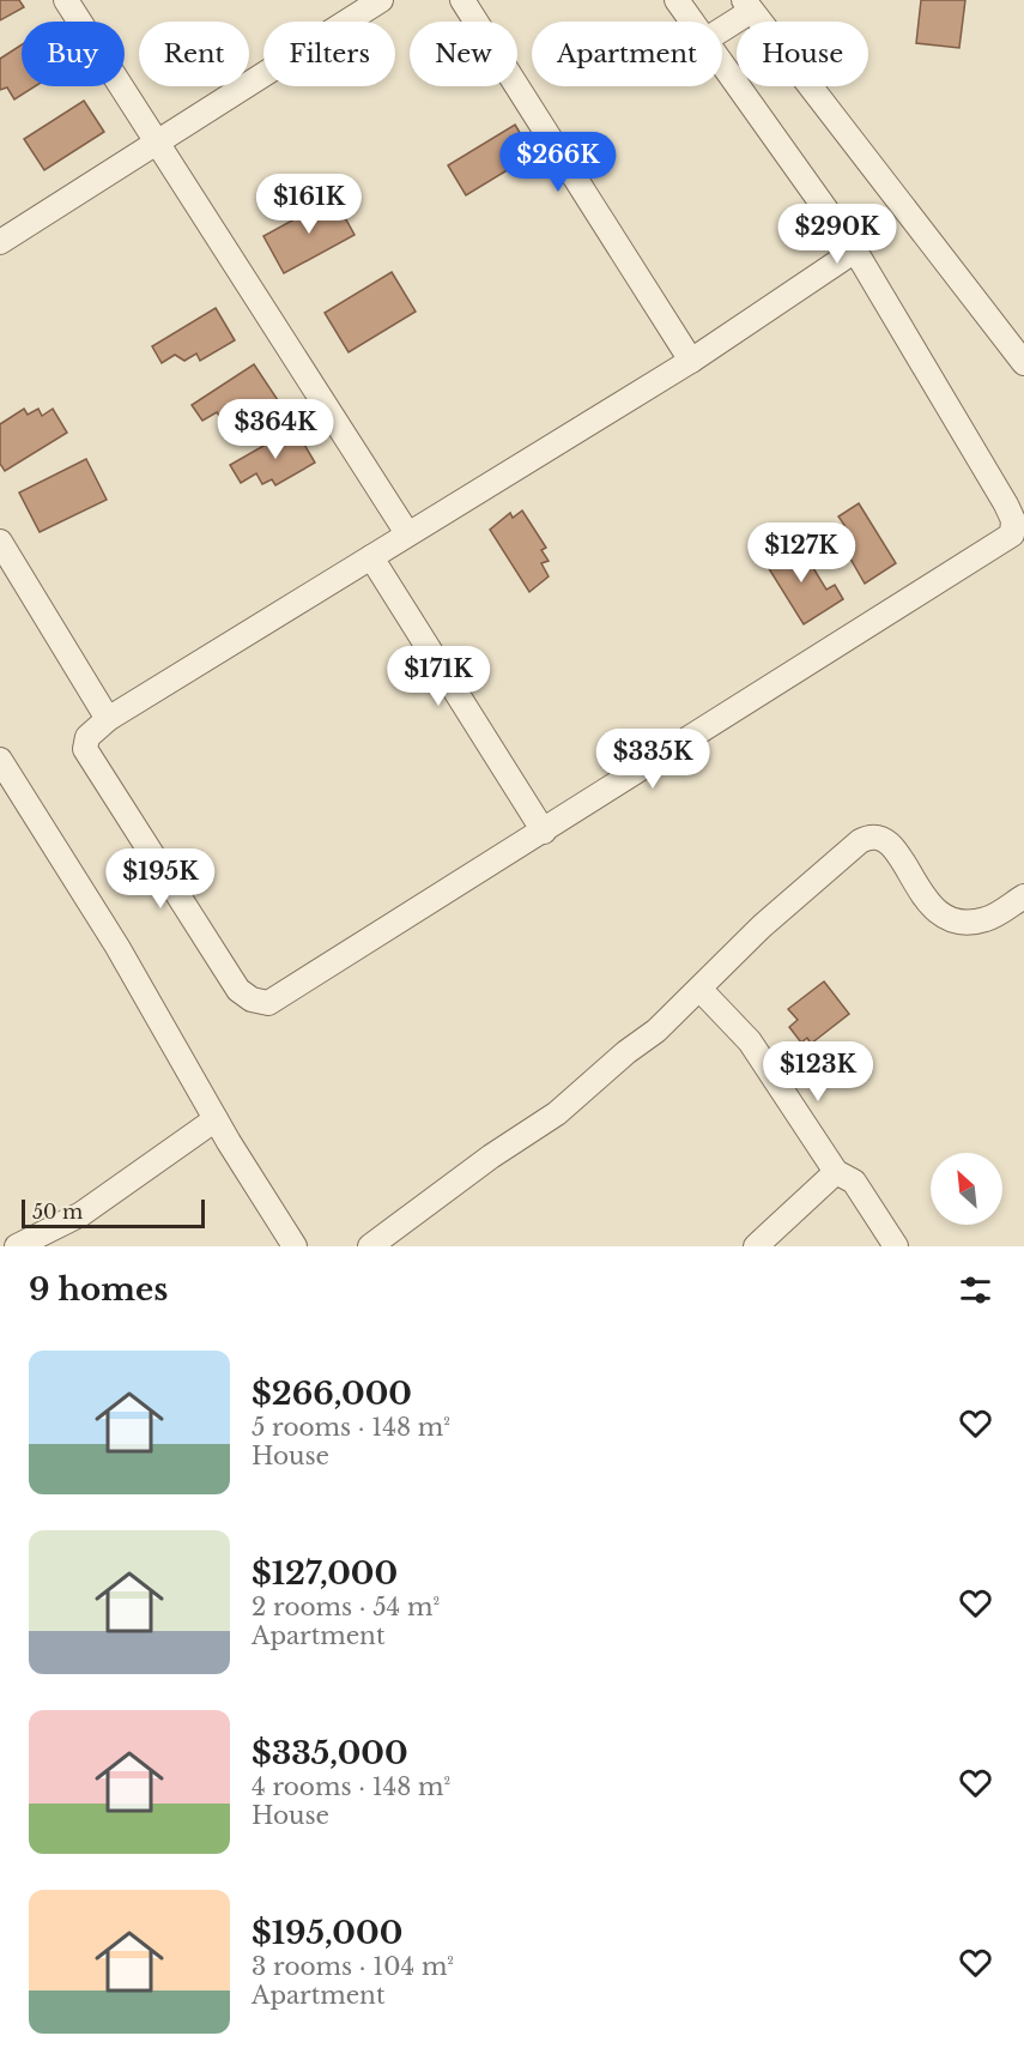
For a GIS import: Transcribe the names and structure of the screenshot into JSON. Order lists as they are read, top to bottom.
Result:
{
  "scale_bar": "50 m",
  "north": "top left",
  "page": {
    "chip": [
      "Buy",
      "Rent",
      "Filters",
      "New",
      "Apartment",
      "House"
    ],
    "price": [
      "$266K",
      "$161K",
      "$290K",
      "$364K",
      "$127K",
      "$171K",
      "$335K",
      "$195K",
      "$123K"
    ],
    "scale": "50 m",
    "heading": "9 homes",
    "list": [
      {
        "name": "$266,000",
        "note": "5 rooms · 148 m² · House"
      },
      {
        "name": "$127,000",
        "note": "2 rooms · 54 m² · Apartment"
      },
      {
        "name": "$335,000",
        "note": "4 rooms · 148 m² · House"
      },
      {
        "name": "$195,000",
        "note": "3 rooms · 104 m² · Apartment"
      }
    ]
  }
}
